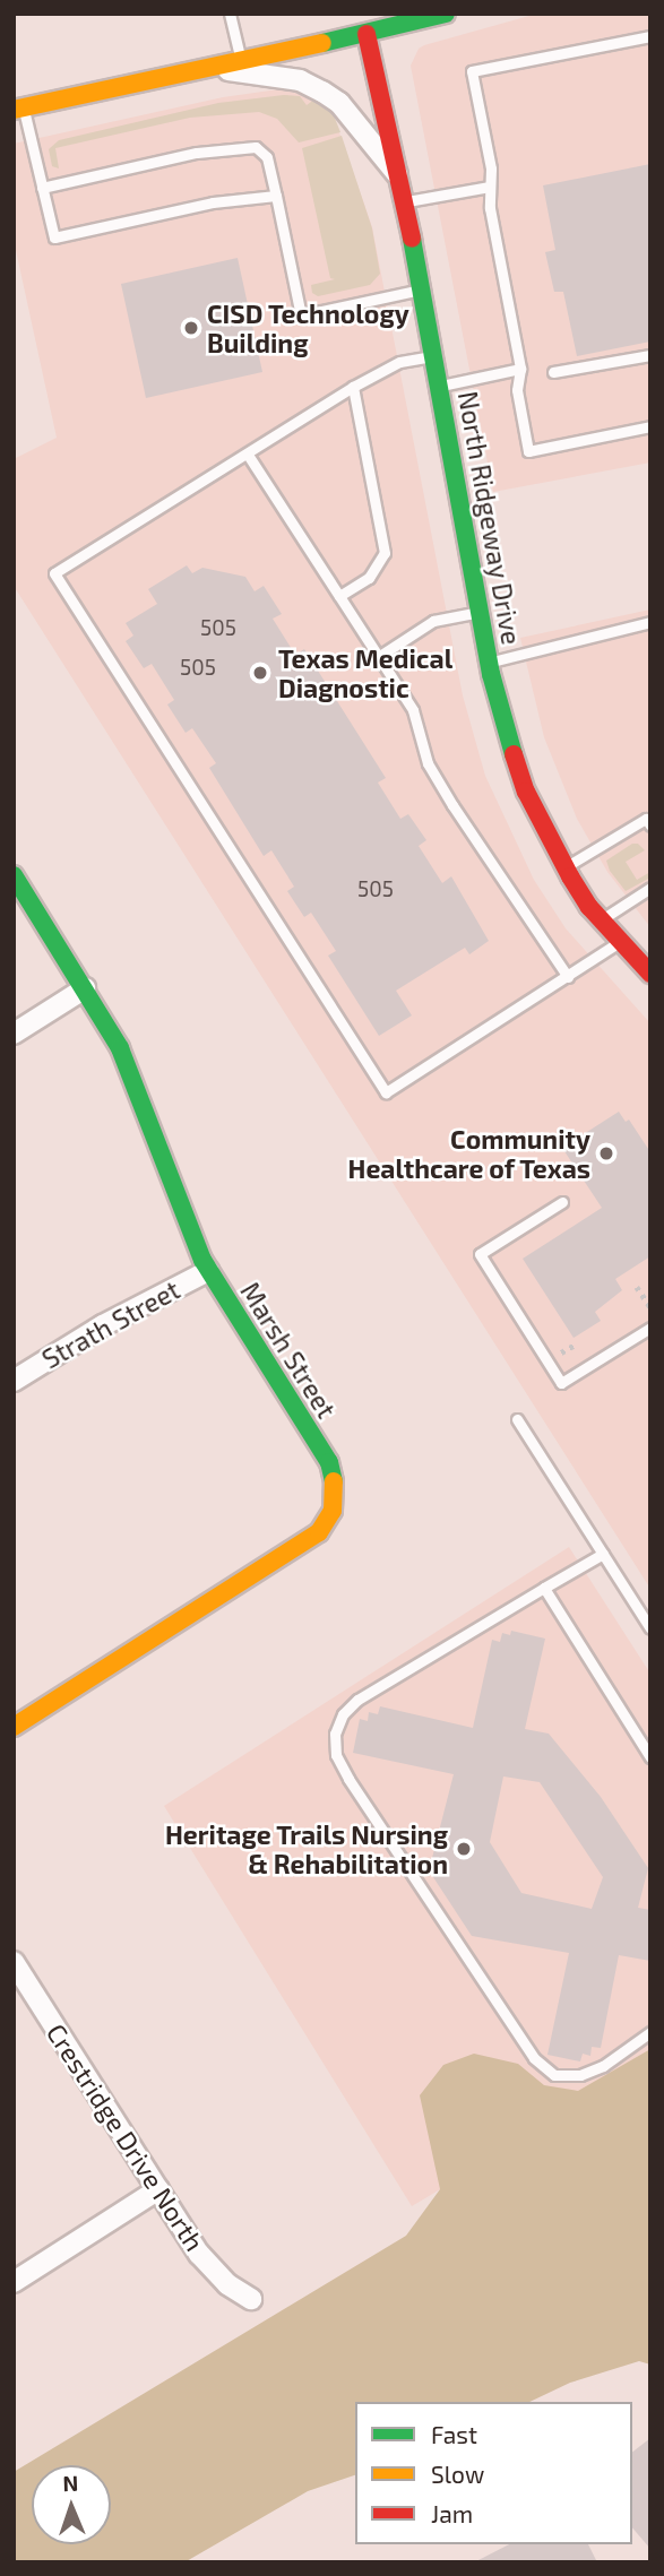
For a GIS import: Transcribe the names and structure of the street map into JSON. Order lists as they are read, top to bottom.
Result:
{
  "streets": {
    "street": [
      "North Ridgeway Drive",
      "Strath Street",
      "Marsh Street",
      "Crestridge Drive North"
    ]
  },
  "crossings": [
    ["Strath Street", "Marsh Street"]
  ],
  "places": [
    "CISD Technology Building",
    "Texas Medical Diagnostic",
    "Community Healthcare of Texas",
    "Heritage Trails Nursing & Rehabilitation"
  ],
  "house_numbers": ["505", "505", "505"],
  "legend": ["Fast", "Slow", "Jam"],
  "north": "top"
}
